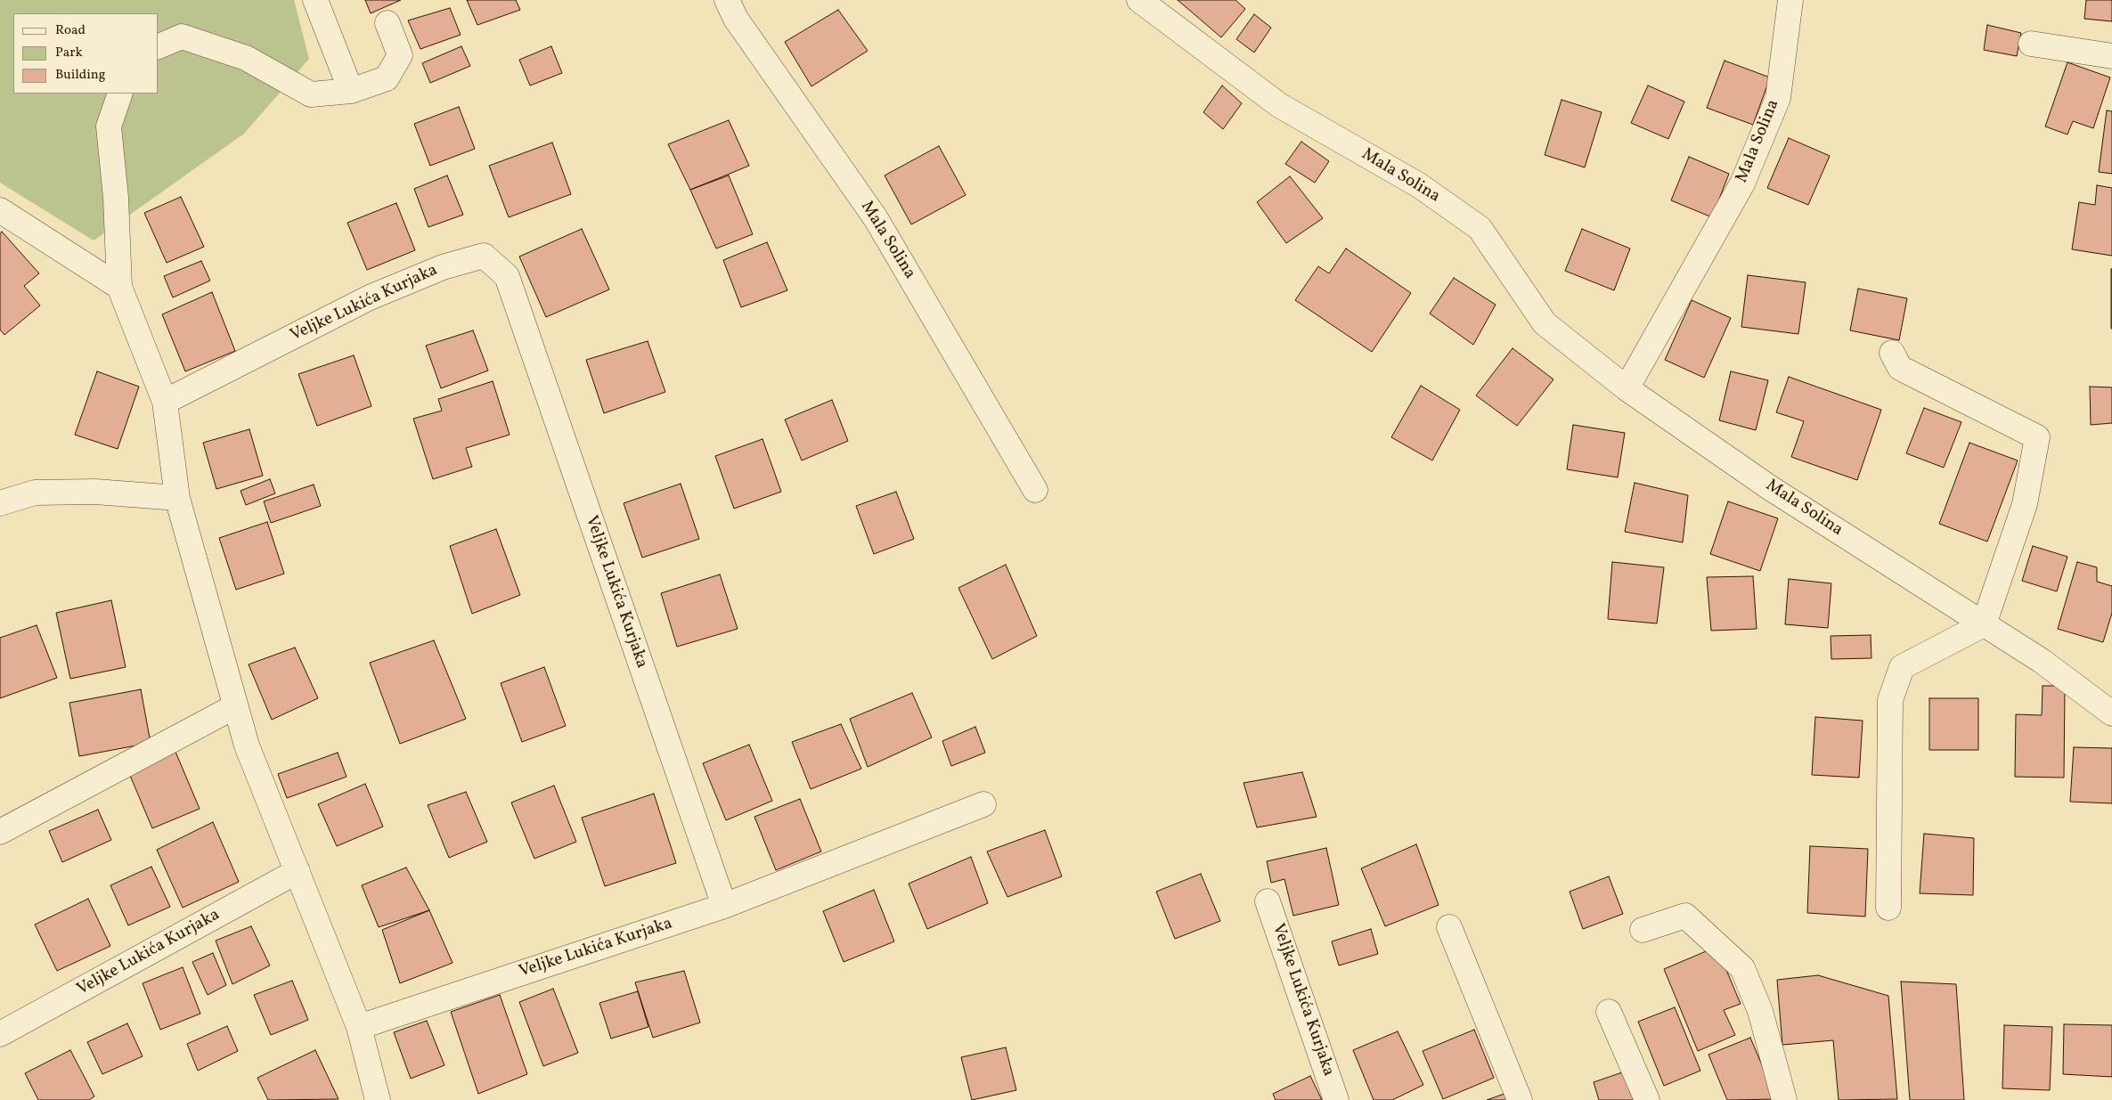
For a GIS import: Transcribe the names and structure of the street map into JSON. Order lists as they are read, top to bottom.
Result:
{
  "streets": {
    "street": ["Mala Solina", "Veljke Lukića Kurjaka"]
  },
  "legend": ["Road", "Park", "Building"]
}
